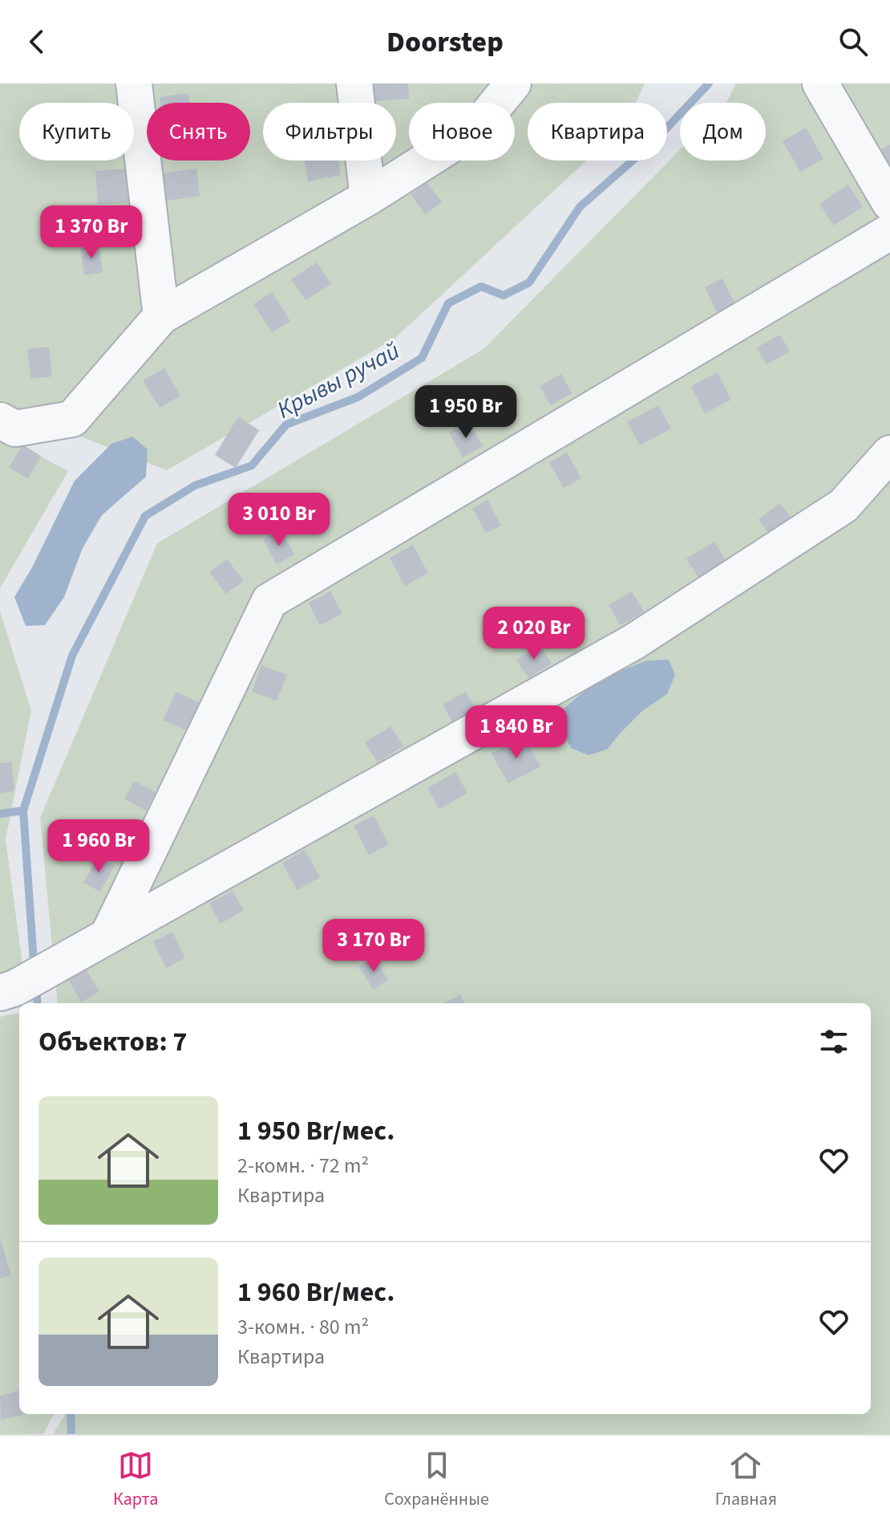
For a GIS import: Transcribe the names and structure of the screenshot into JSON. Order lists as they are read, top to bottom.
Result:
{
  "water": ["Крывы ручай"],
  "page": {
    "header": "Doorstep",
    "chip": [
      "Купить",
      "Снять",
      "Фильтры",
      "Новое",
      "Квартира",
      "Дом"
    ],
    "price": [
      "1 370 Br",
      "1 950 Br",
      "3 010 Br",
      "2 020 Br",
      "1 840 Br",
      "1 960 Br",
      "3 170 Br"
    ],
    "heading": "Объектов: 7",
    "list": [
      {
        "name": "1 950 Br/мес.",
        "note": "2-комн. · 72 m² · Квартира"
      },
      {
        "name": "1 960 Br/мес.",
        "note": "3-комн. · 80 m² · Квартира"
      }
    ],
    "tabs": ["Карта", "Сохранённые", "Главная"]
  }
}
